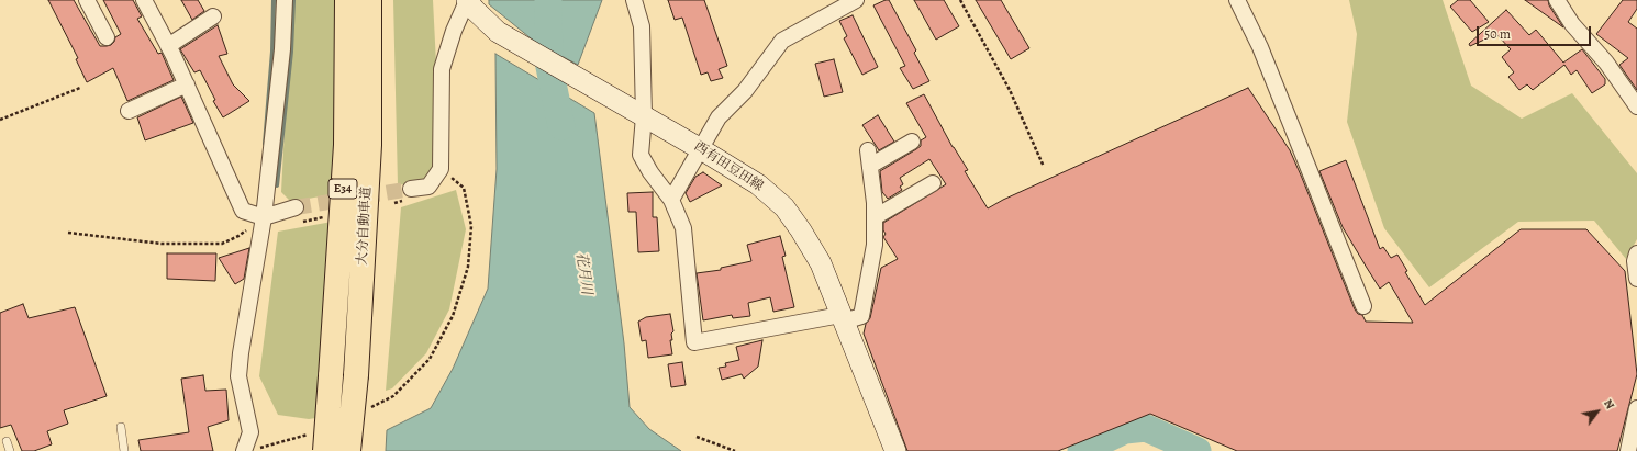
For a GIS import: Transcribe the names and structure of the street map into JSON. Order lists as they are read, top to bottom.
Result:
{
  "streets": {
    "highway": ["E34", "大分自動車道"],
    "main road": ["西有田豆田線"]
  },
  "water": ["花月川"],
  "scale_bar": "50 m",
  "north": "top right"
}
